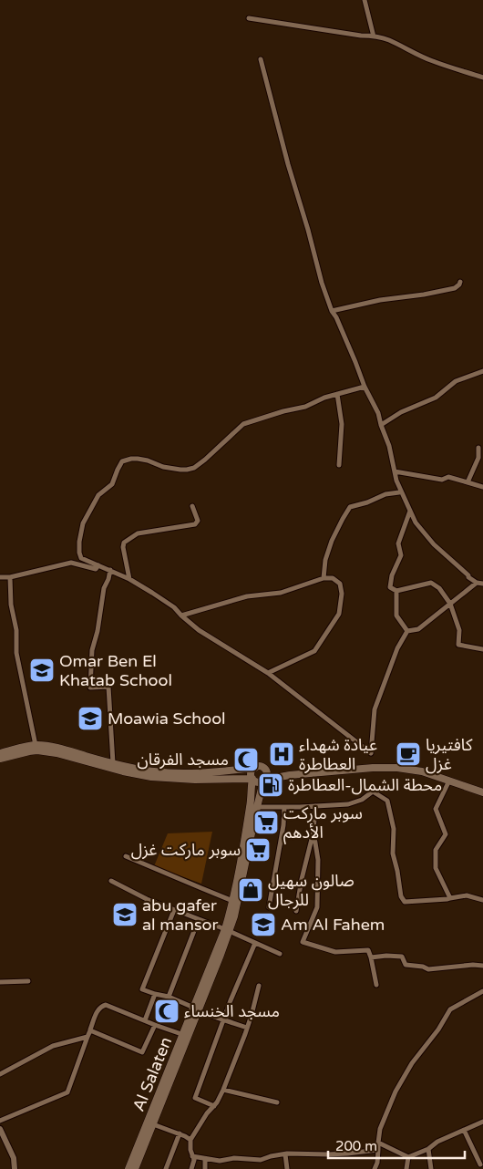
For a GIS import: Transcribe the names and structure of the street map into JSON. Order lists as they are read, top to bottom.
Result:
{
  "streets": {
    "main road": ["Al Salaten"]
  },
  "places": {
    "school or university": [
      "Omar Ben El Khatab School",
      "Moawia School",
      "abu gafer al mansor",
      "Am Al Fahem"
    ],
    "hospital": ["عيادة شهداء العطاطرة"],
    "cafe": ["كافتيريا غزل"],
    "mosque": ["مسجد الفرقان", "مسجد الخنساء"],
    "fuel station": ["محطة الشمال-العطاطرة"],
    "supermarket": ["سوبر ماركت الأدهم", "سوبر ماركت غزل"],
    "shop": ["صالون سهيل للرجال"]
  },
  "scale_bar": "200 m"
}
